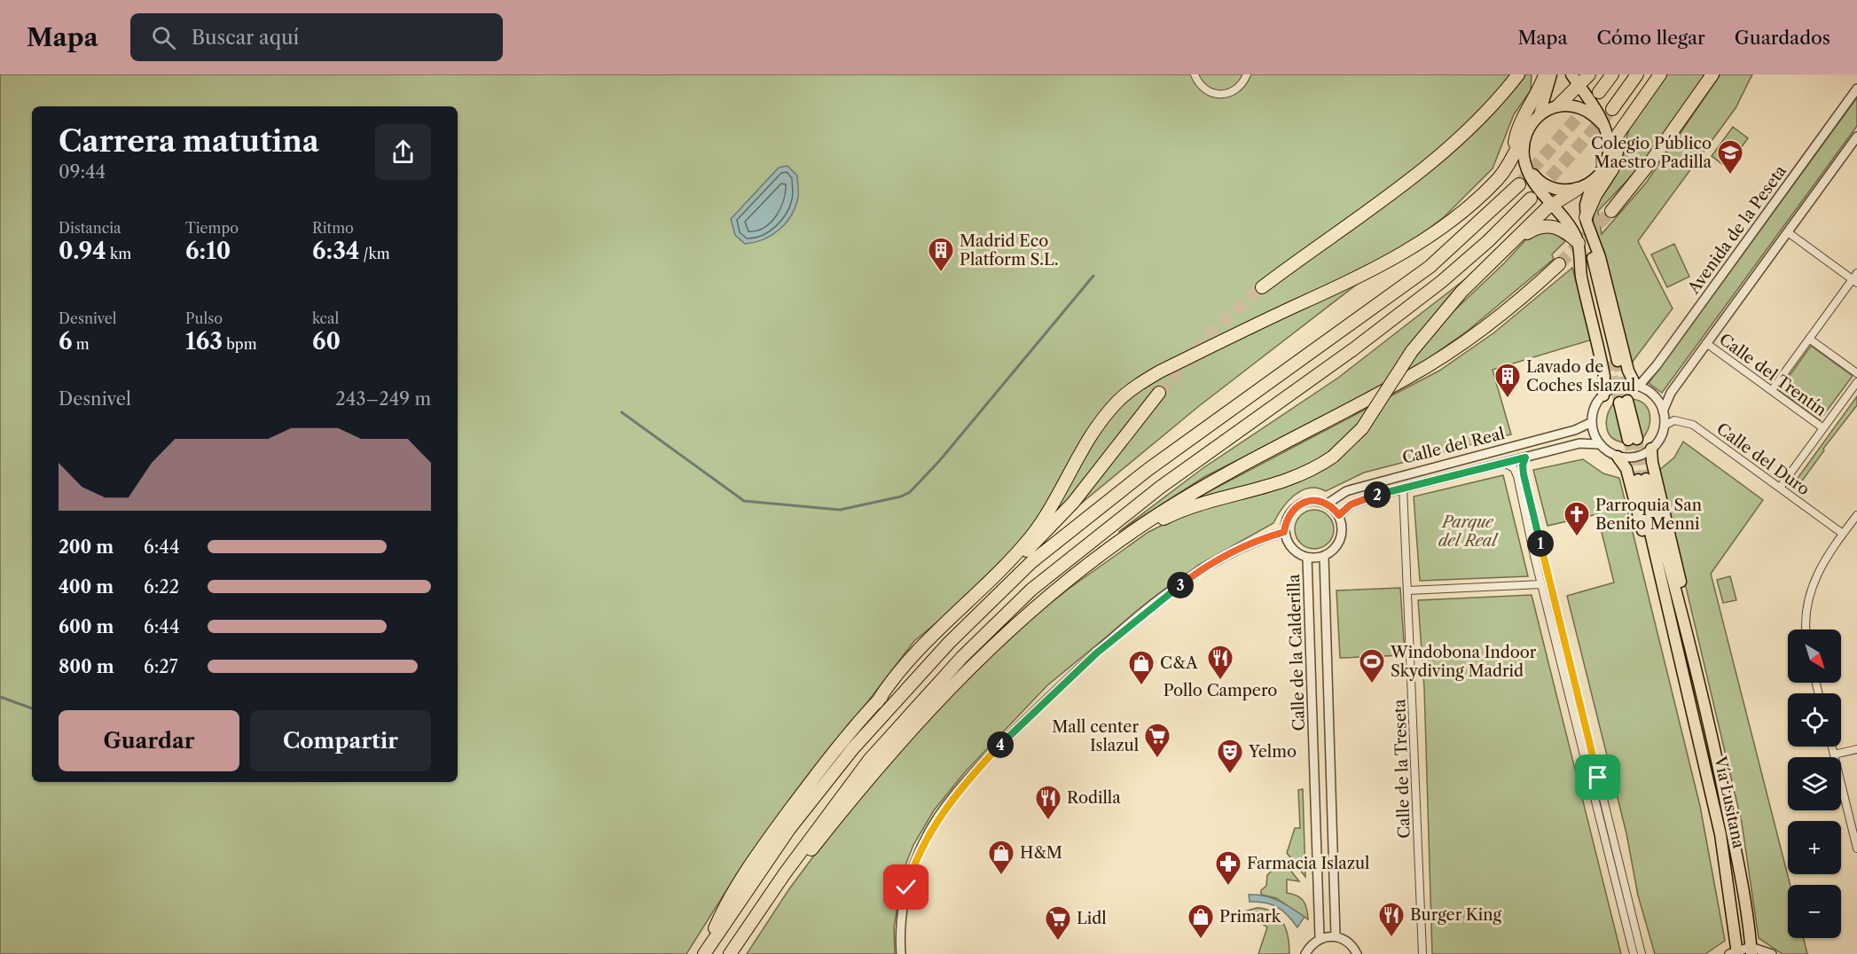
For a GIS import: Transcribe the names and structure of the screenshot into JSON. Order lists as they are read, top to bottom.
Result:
{
  "streets": {
    "main road": ["Vía Lusitana"],
    "street": [
      "Avenida de la Peseta",
      "Calle del Trentín",
      "Calle del Real",
      "Calle del Duro",
      "Calle de la Calderilla",
      "Calle de la Treseta"
    ]
  },
  "crossings": [
    ["Avenida de la Peseta", "Calle del Real"],
    ["Avenida de la Peseta", "Calle del Duro"],
    ["Calle del Real", "Calle del Duro"],
    ["Calle del Real", "Calle de la Calderilla"],
    ["Calle del Real", "Calle de la Treseta"]
  ],
  "parks": ["Parque del Real"],
  "places": {
    "school or university": ["Colegio Público Maestro Padilla"],
    "building": ["Madrid Eco Platform S.L.", "Lavado de Coches Islazul"],
    "church": ["Parroquia San Benito Menni"],
    "restaurant": ["Pollo Campero", "Rodilla", "Burger King"],
    "sports": ["Windobona Indoor Skydiving Madrid"],
    "shop": ["C&A", "H&M", "Primark"],
    "supermarket": ["Mall center Islazul", "Lidl"],
    "theatre": ["Yelmo"],
    "pharmacy": ["Farmacia Islazul"]
  },
  "north": "bottom right",
  "page": {
    "header": "Mapa",
    "search": "Buscar aquí",
    "nav": ["Mapa", "Cómo llegar", "Guardados"],
    "heading": ["Carrera matutina", "09:44"],
    "stats": [
      ["Distancia", "0.94 km"],
      ["Tiempo", "6:10"],
      ["Ritmo", "6:34 /km"],
      ["Desnivel", "6 m"],
      ["Pulso", "163 bpm"],
      ["kcal", "60"]
    ],
    "chart": ["Desnivel", "243–249 m"],
    "pins": [
      "2",
      "1",
      "3",
      "4"
    ],
    "list": [
      {
        "name": "200 m",
        "note": "6:44"
      },
      {
        "name": "400 m",
        "note": "6:22"
      },
      {
        "name": "600 m",
        "note": "6:44"
      },
      {
        "name": "800 m",
        "note": "6:27"
      }
    ],
    "map_buttons": ["+", "−"],
    "buttons": ["Guardar", "Compartir"]
  }
}
